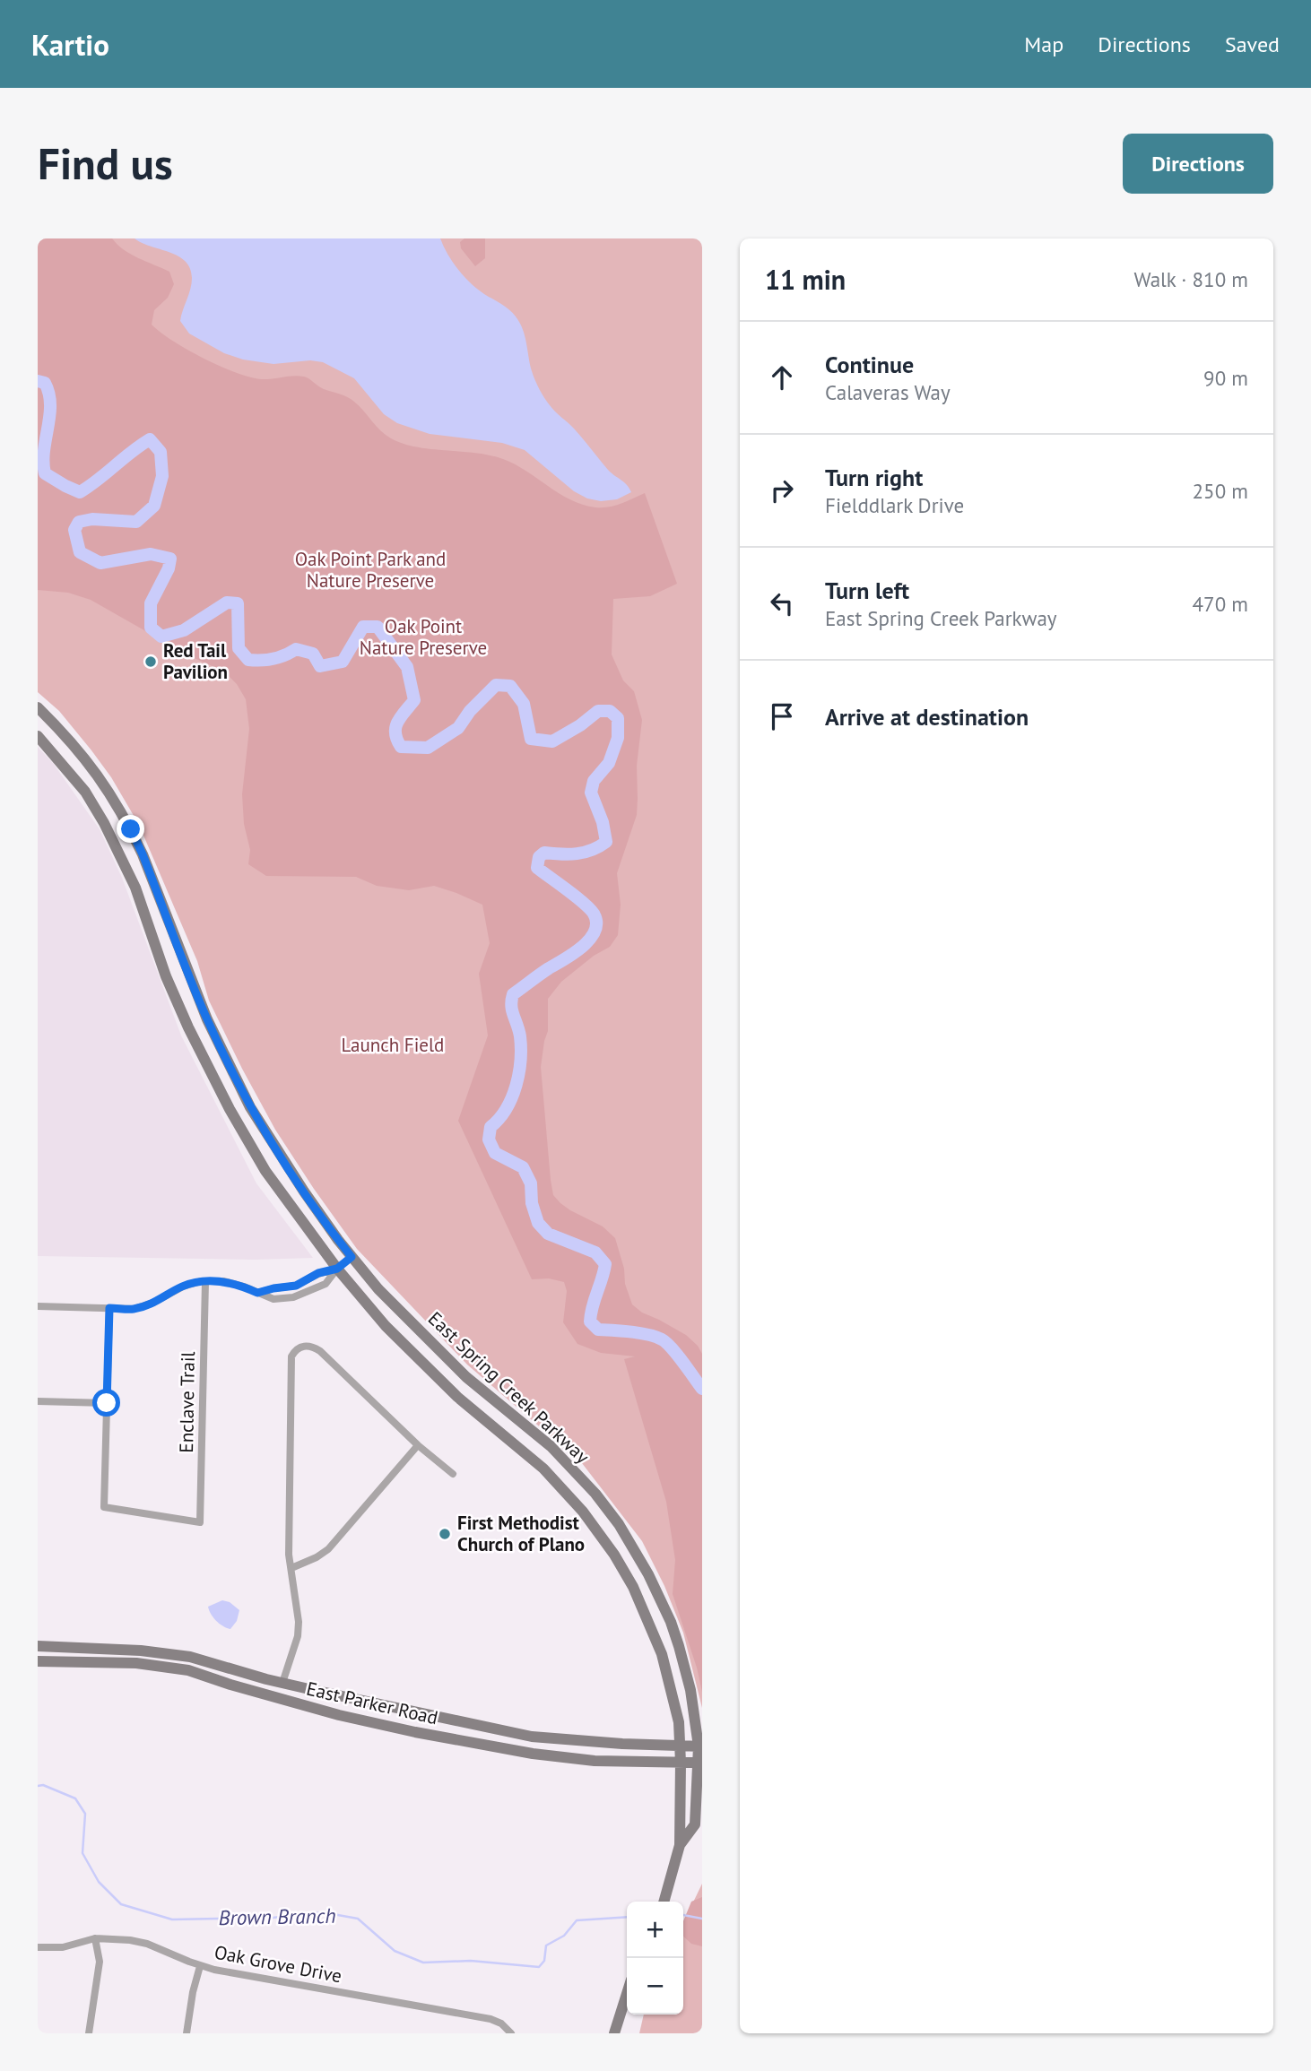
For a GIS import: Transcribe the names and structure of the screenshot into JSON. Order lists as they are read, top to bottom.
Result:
{
  "streets": {
    "main road": ["East Spring Creek Parkway", "East Parker Road"],
    "street": ["Enclave Trail", "Oak Grove Drive"]
  },
  "crossings": [
    ["East Spring Creek Parkway", "East Parker Road"]
  ],
  "water": ["Brown Branch"],
  "parks": ["Oak Point Park and Nature Preserve", "Oak Point Nature Preserve", "Launch Field"],
  "places": ["Red Tail Pavilion", "First Methodist Church of Plano"],
  "page": {
    "header": "Kartio",
    "nav": ["Map", "Directions", "Saved"],
    "buttons": "Directions",
    "title": "Find us",
    "heading": ["11 min", "Walk · 810 m"],
    "list": [
      ["Continue", "Calaveras Way", "90 m"],
      ["Turn right", "Fielddlark Drive", "250 m"],
      ["Turn left", "East Spring Creek Parkway", "470 m"],
      "Arrive at destination"
    ],
    "map_buttons": ["+", "−"]
  }
}
